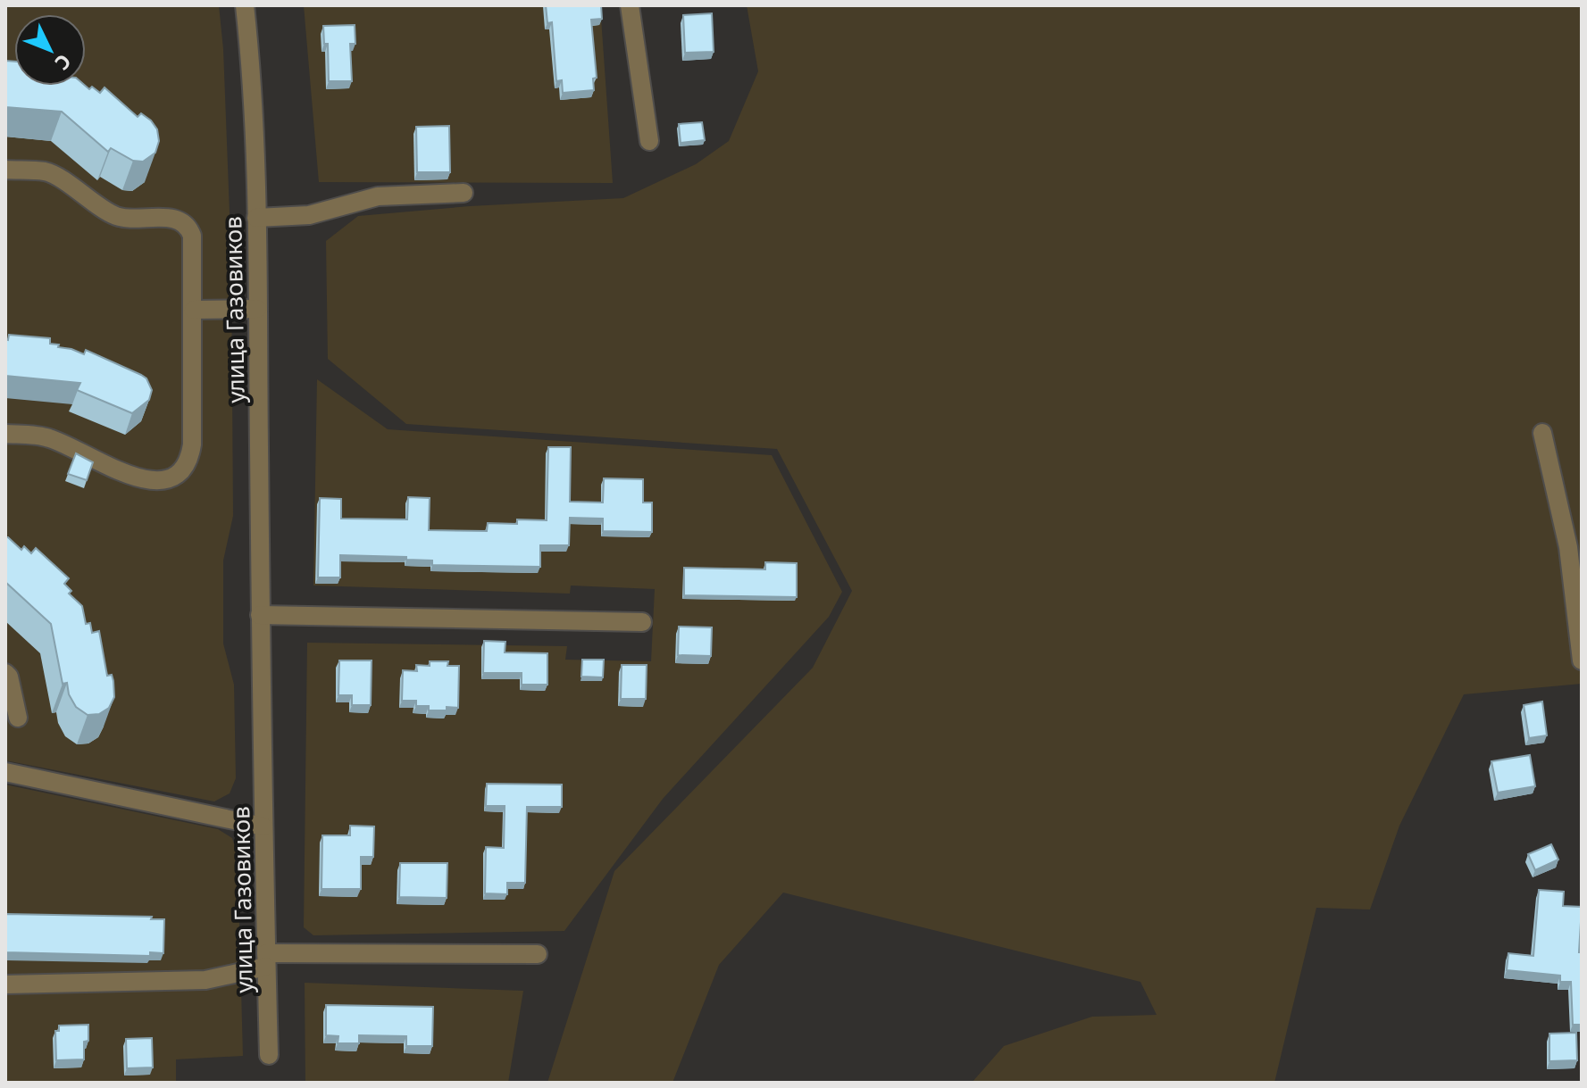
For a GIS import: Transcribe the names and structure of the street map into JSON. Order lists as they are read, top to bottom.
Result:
{
  "streets": {
    "street": ["улица Газовиков"]
  },
  "north": "bottom right"
}
